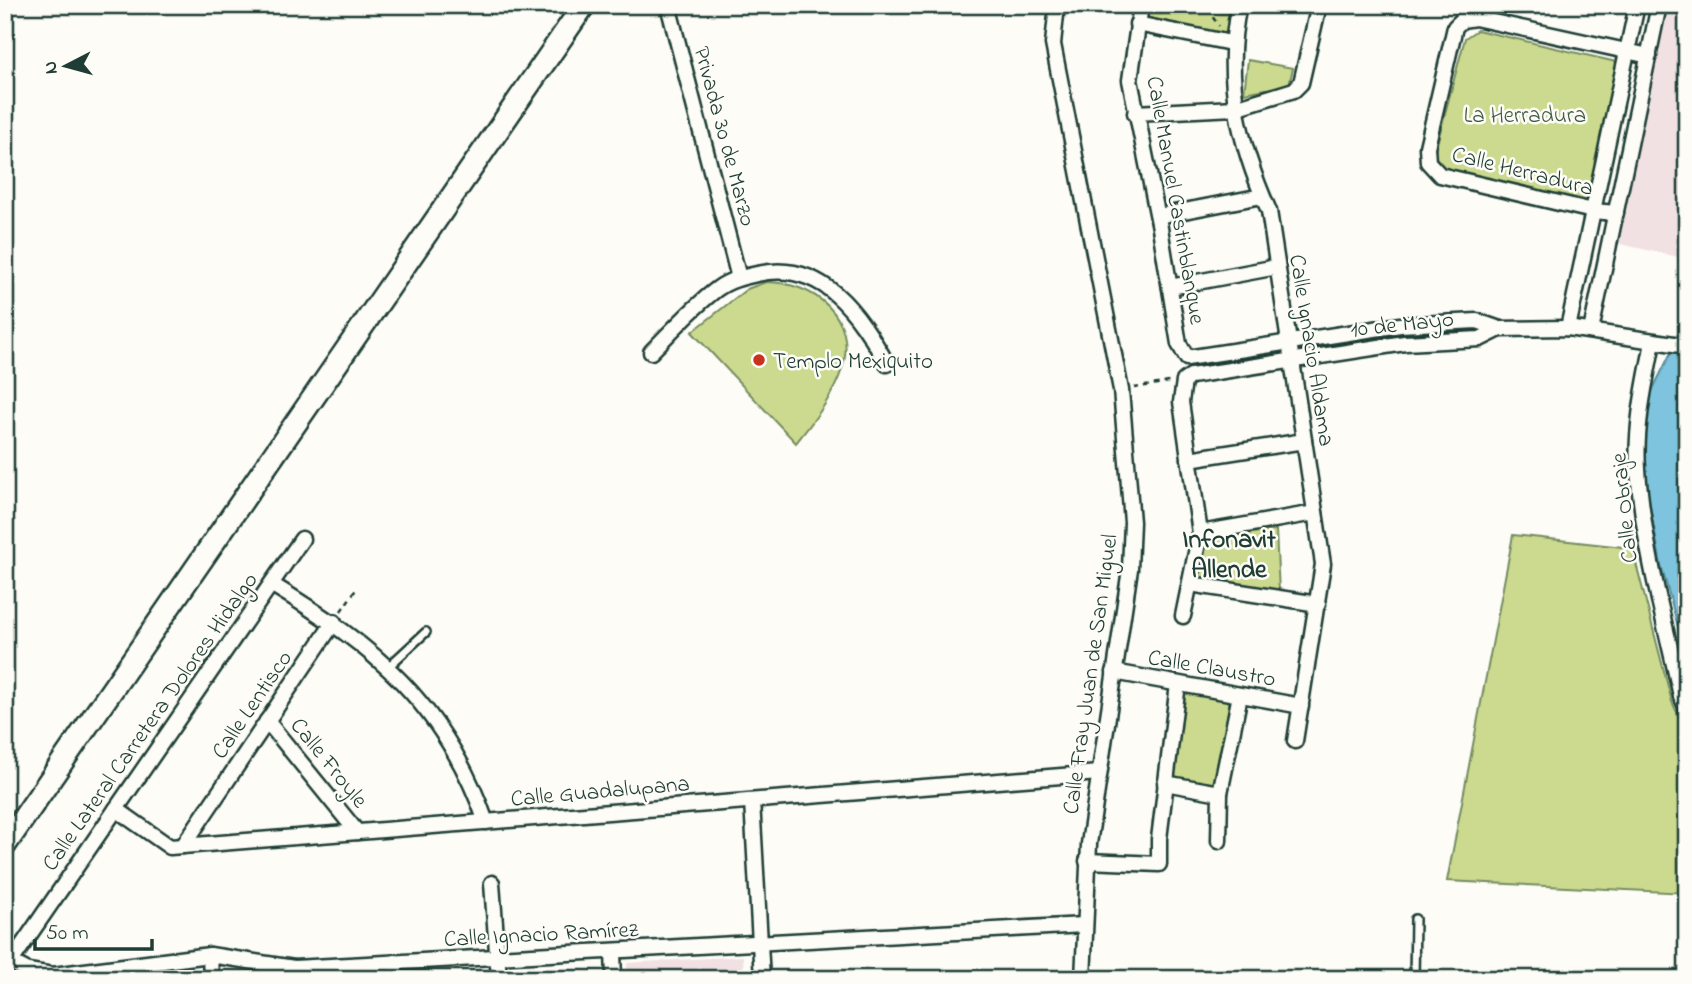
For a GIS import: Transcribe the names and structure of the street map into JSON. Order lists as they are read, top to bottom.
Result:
{
  "streets": {
    "street": [
      "Privada 30 de Marzo",
      "Calle Herradura",
      "Calle Manuel Castinblanque",
      "10 de Mayo",
      "Calle Ignacio Aldama",
      "Calle Obraje",
      "Calle Claustro",
      "Calle Fray Juan de San Miguel",
      "Calle Lentisco",
      "Calle Lateral Carretera Dolores Hidalgo",
      "Calle Froyle",
      "Calle Guadalupana",
      "Calle Ignacio Ramírez"
    ]
  },
  "crossings": [
    ["Calle Manuel Castinblanque", "10 de Mayo"],
    ["10 de Mayo", "Calle Ignacio Aldama"],
    ["10 de Mayo", "Calle Obraje"],
    ["Calle Ignacio Aldama", "Calle Claustro"],
    ["Calle Claustro", "Calle Fray Juan de San Miguel"],
    ["Calle Fray Juan de San Miguel", "Calle Guadalupana"],
    ["Calle Fray Juan de San Miguel", "Calle Ignacio Ramírez"],
    ["Calle Lentisco", "Calle Froyle"],
    ["Calle Lentisco", "Calle Guadalupana"],
    ["Calle Lateral Carretera Dolores Hidalgo", "Calle Guadalupana"],
    ["Calle Lateral Carretera Dolores Hidalgo", "Calle Ignacio Ramírez"],
    ["Calle Froyle", "Calle Guadalupana"]
  ],
  "districts": ["Infonavit Allende"],
  "parks": ["La Herradura"],
  "places": ["Templo Mexiquito"],
  "scale_bar": "50 m",
  "north": "left"
}
